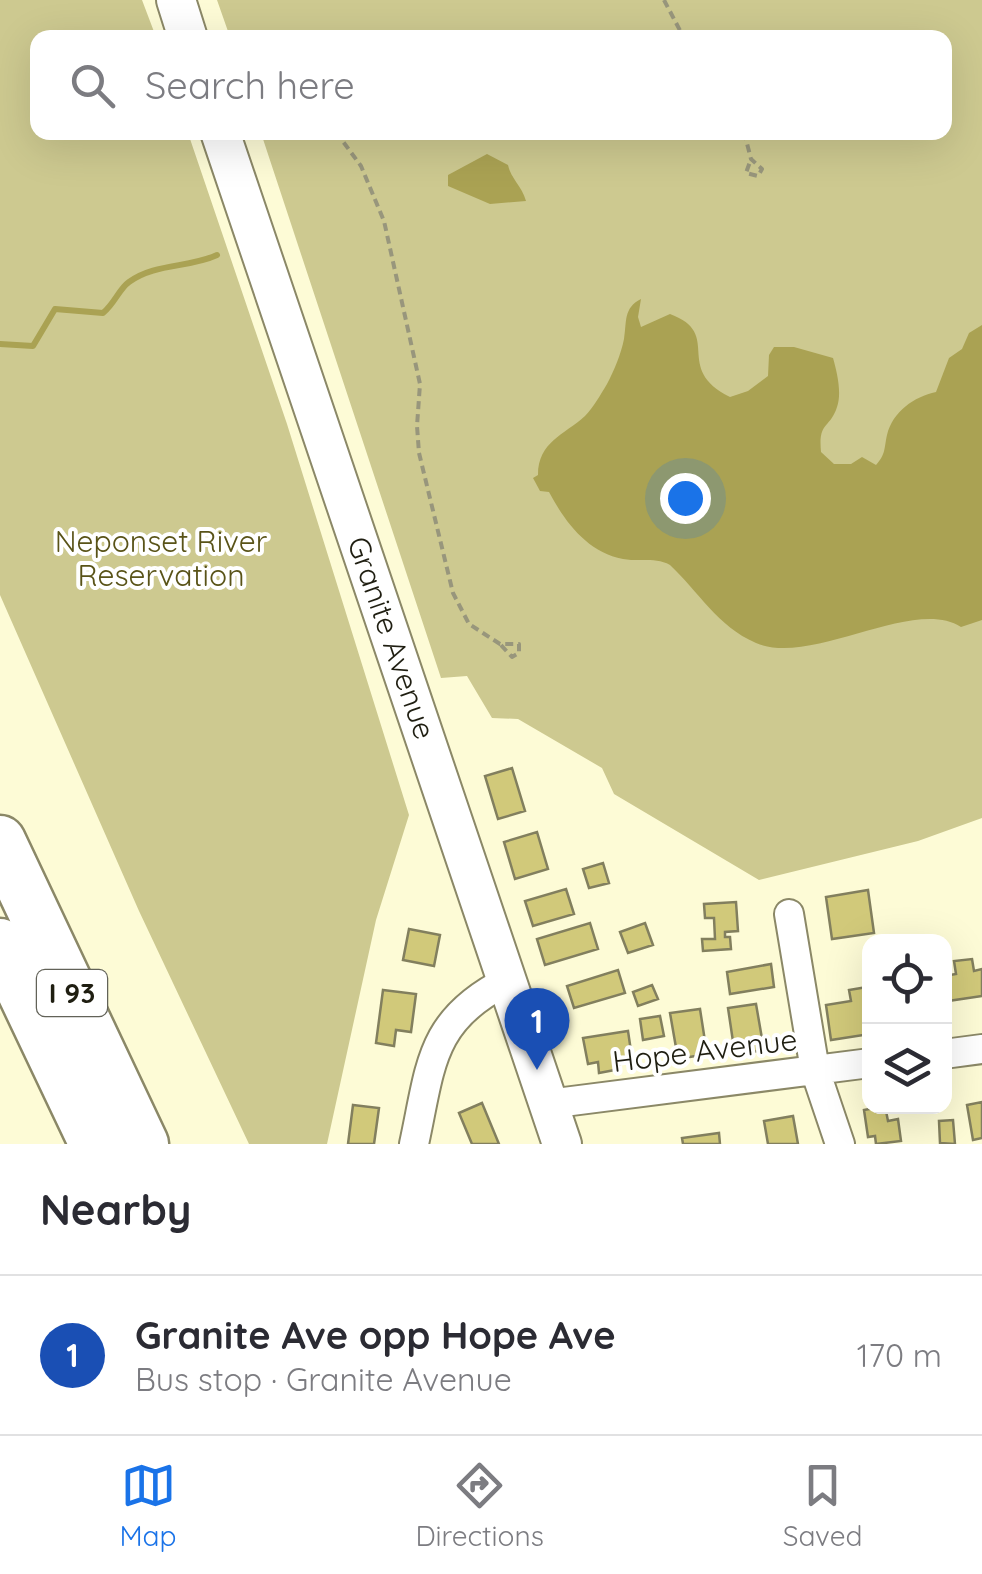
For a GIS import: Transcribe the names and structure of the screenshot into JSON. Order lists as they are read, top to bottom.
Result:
{
  "streets": {
    "highway": ["I 93"],
    "main road": ["Granite Avenue"],
    "street": ["Hope Avenue"]
  },
  "crossings": [
    ["Granite Avenue", "Hope Avenue"]
  ],
  "parks": ["Neponset River Reservation"],
  "page": {
    "search": "Search here",
    "pins": "1",
    "heading": "Nearby",
    "list": [
      {
        "mark": "1",
        "name": "Granite Ave opp Hope Ave",
        "note": "Bus stop · Granite Avenue",
        "value": "170 m"
      }
    ],
    "nav": ["Map", "Directions", "Saved"]
  }
}
